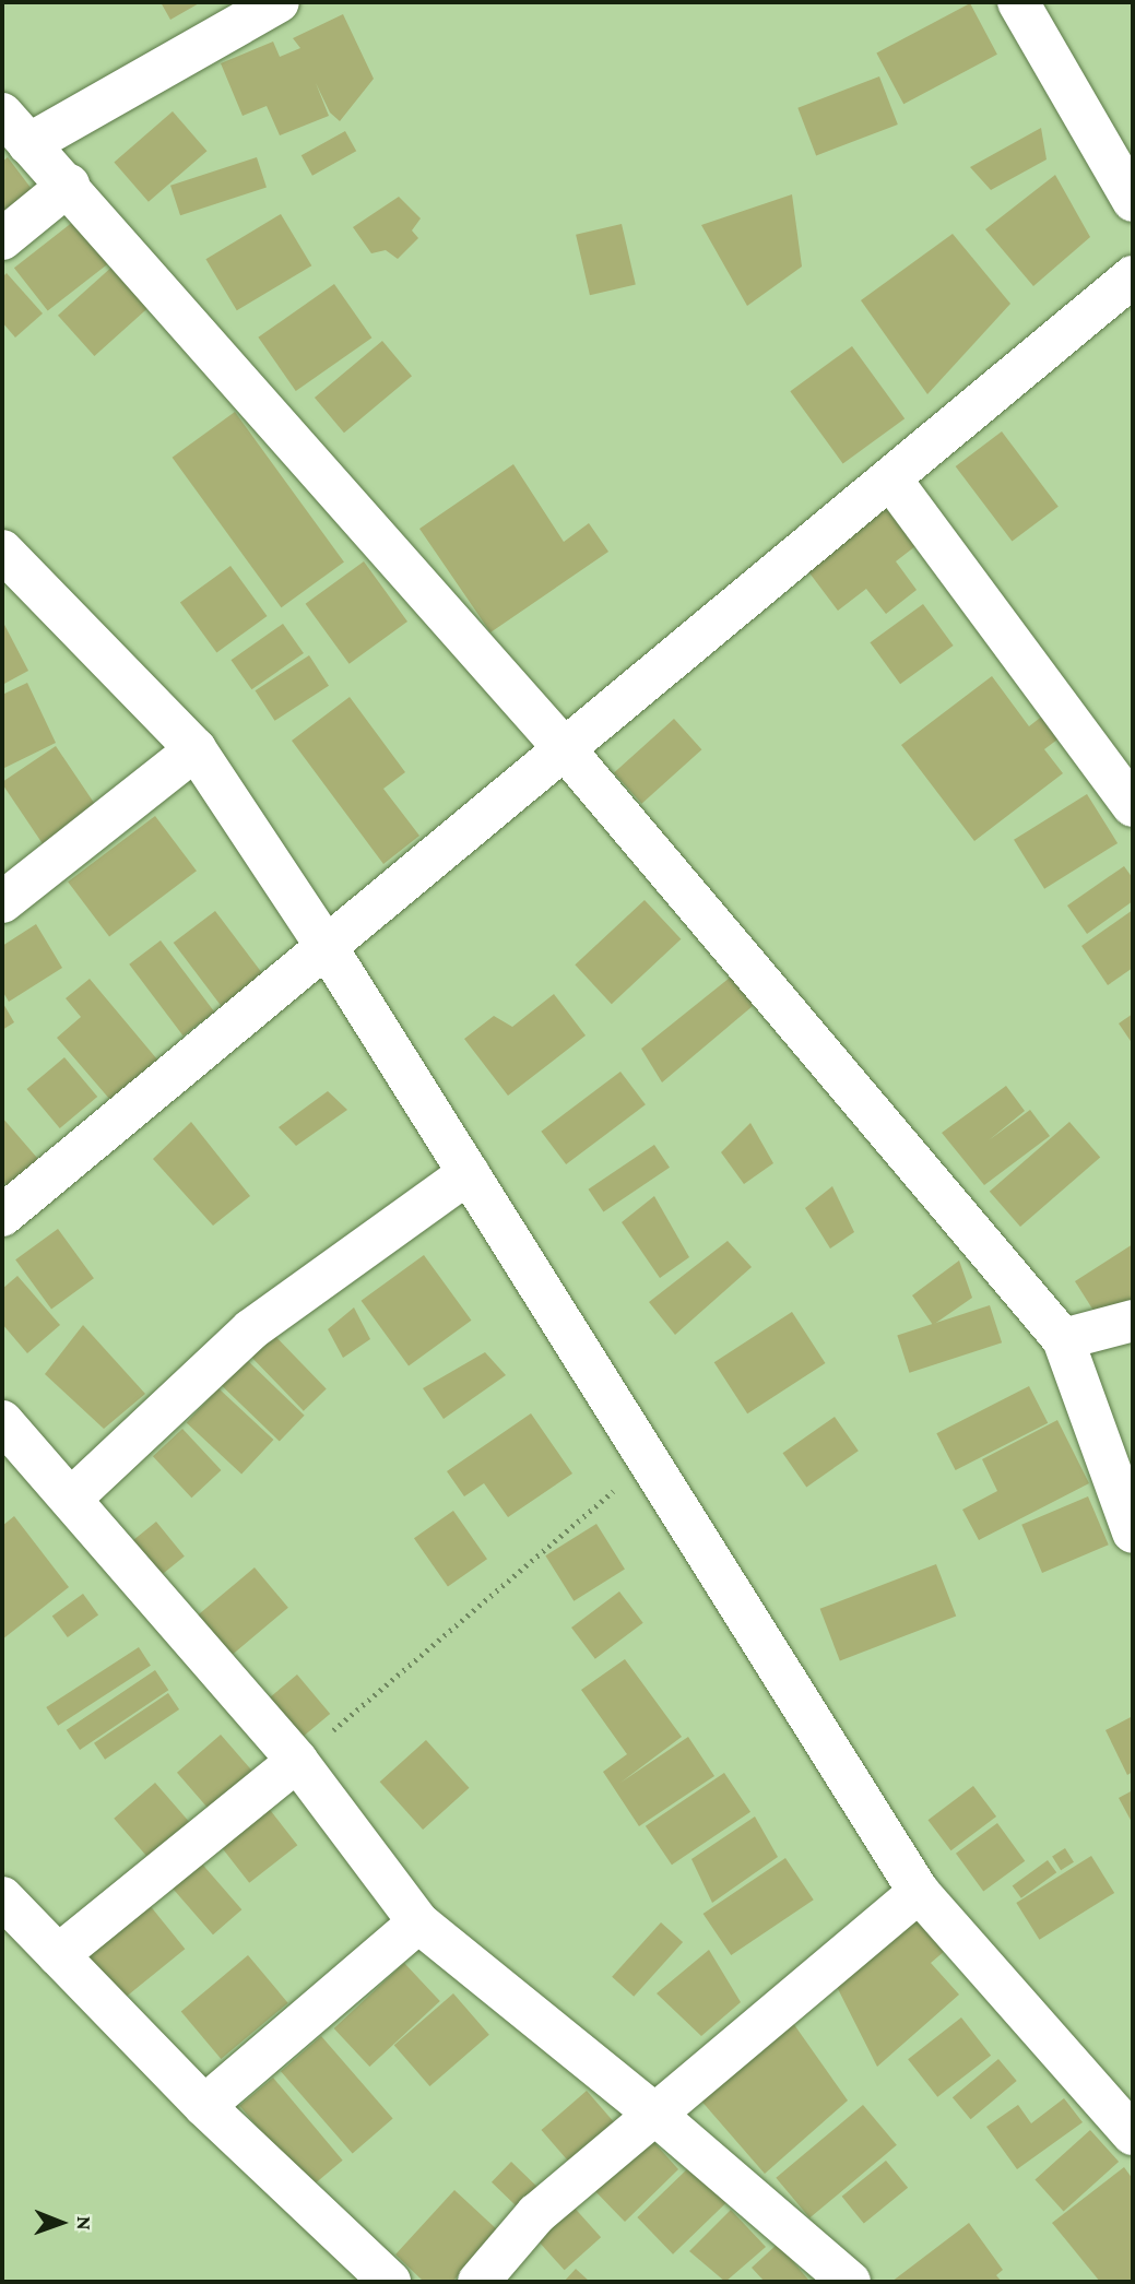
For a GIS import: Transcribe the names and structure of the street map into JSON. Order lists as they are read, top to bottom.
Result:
{
  "north": "right"
}
